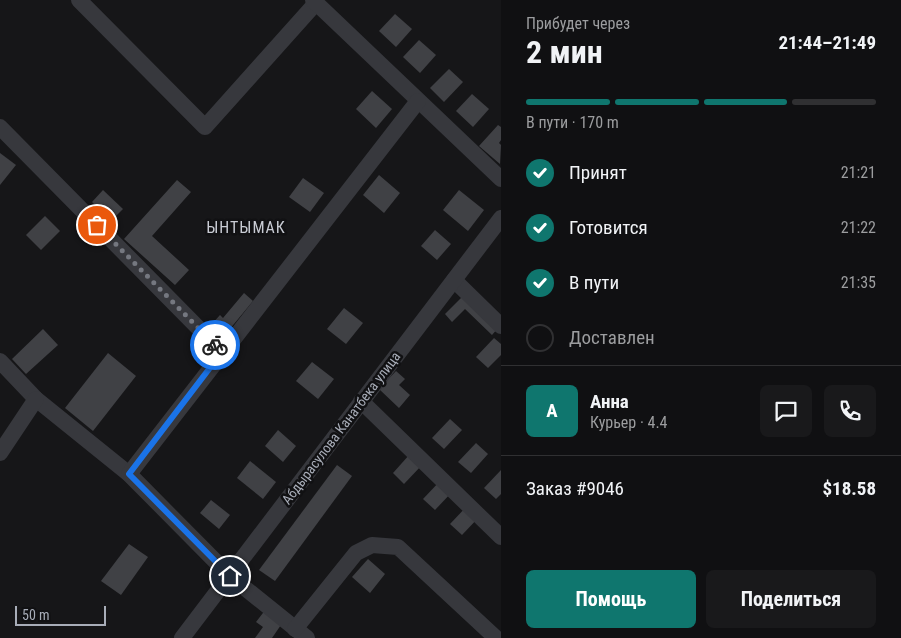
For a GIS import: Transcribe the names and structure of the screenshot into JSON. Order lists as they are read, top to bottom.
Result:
{
  "streets": {
    "street": ["Абдырасулова Канатбека улица"]
  },
  "districts": ["ЫНТЫМАК"],
  "scale_bar": "50 m",
  "page": {
    "heading": ["2 мин", "Прибудет через", "21:44–21:49"],
    "panel": [
      "Анна",
      "Курьер · 4.4",
      "Заказ #9046",
      "$18.58"
    ],
    "bar": "В пути · 170 m",
    "list": [
      ["Принят", "21:21"],
      ["Готовится", "21:22"],
      ["В пути", "21:35"],
      "Доставлен"
    ],
    "round": "А",
    "buttons": ["Помощь", "Поделиться"],
    "scale": "50 m"
  }
}
